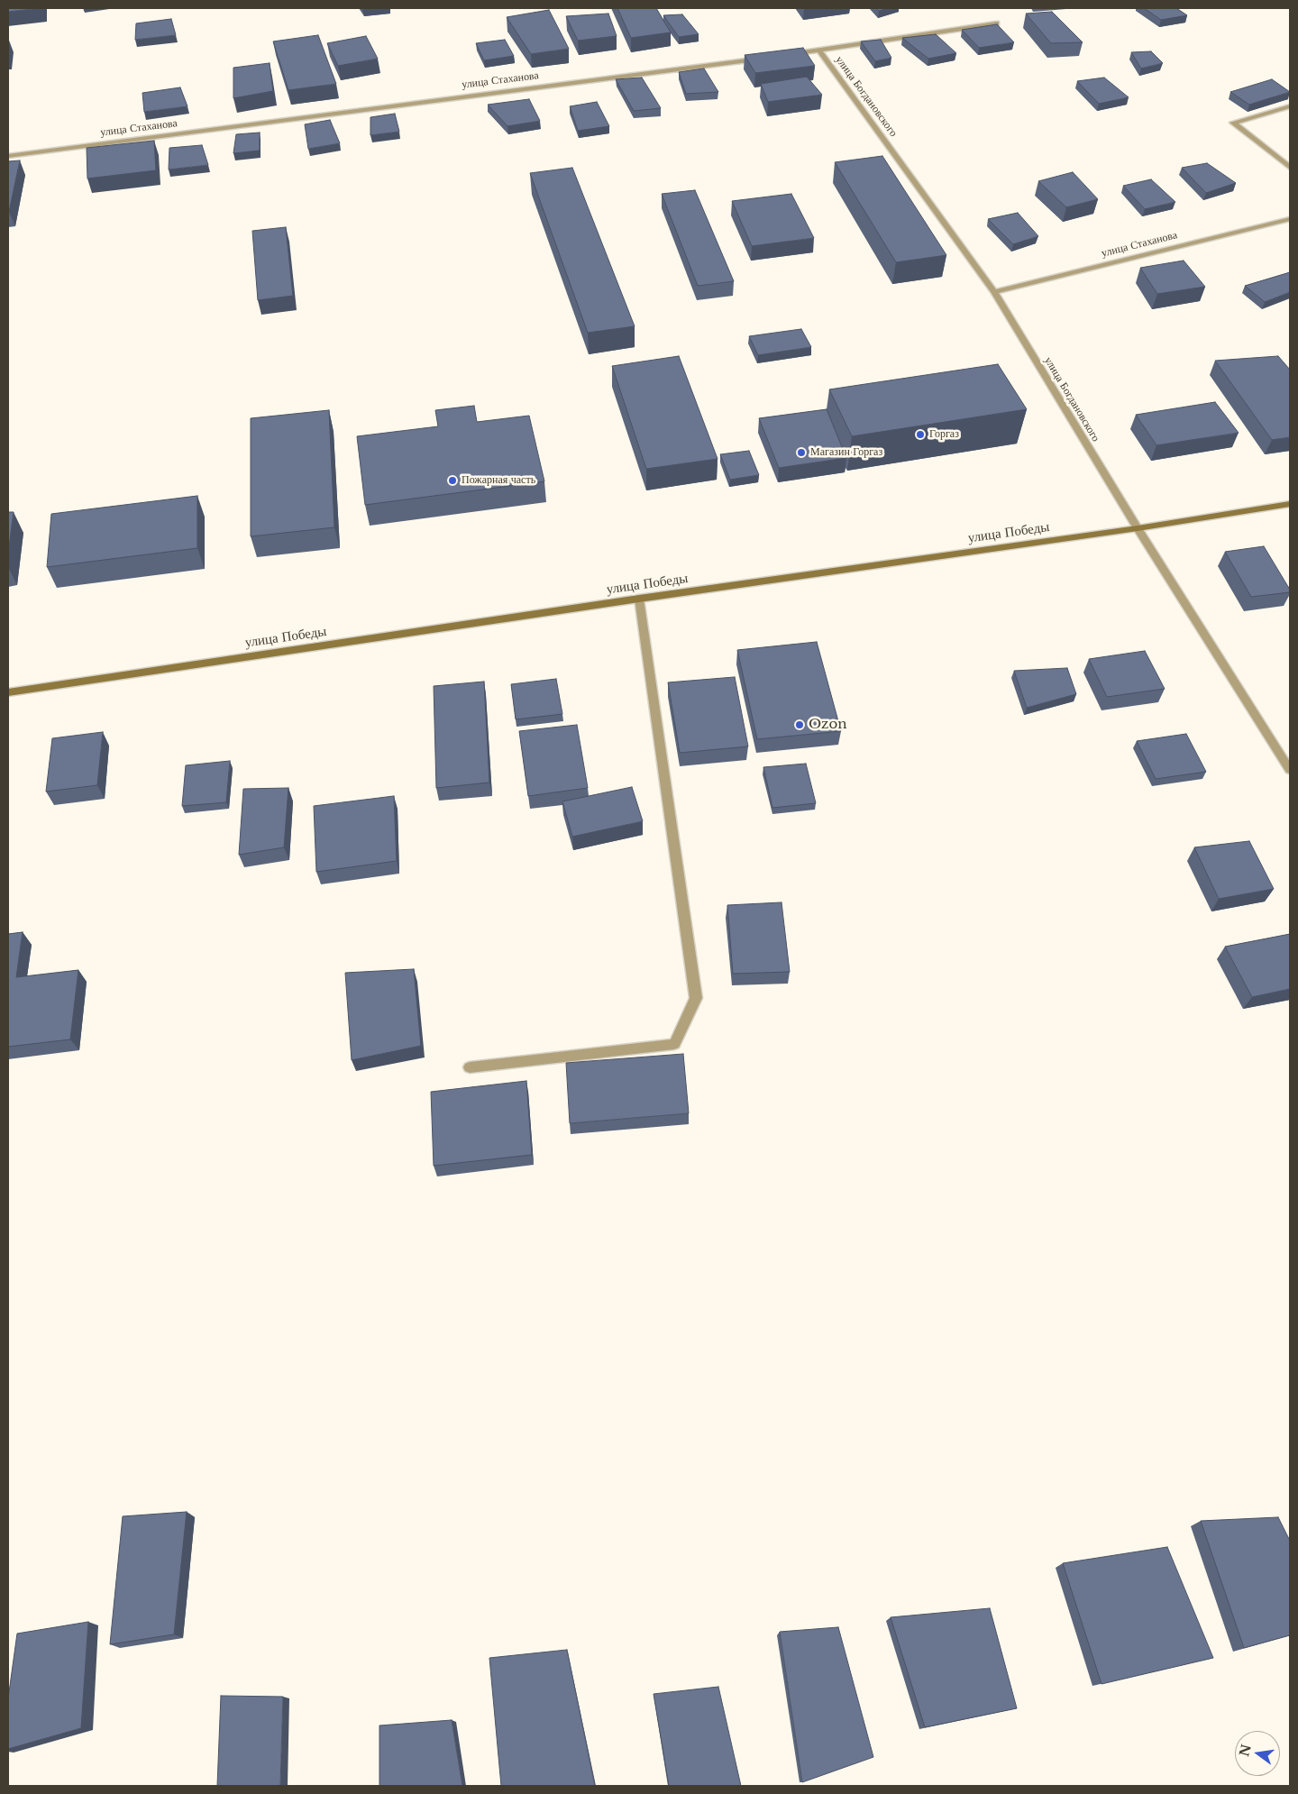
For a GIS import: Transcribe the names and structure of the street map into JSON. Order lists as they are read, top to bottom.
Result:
{
  "streets": {
    "street": ["улица Стаханова", "улица Богдановского", "улица Победы"]
  },
  "crossings": [
    ["улица Стаханова", "улица Богдановского"],
    ["улица Богдановского", "улица Победы"]
  ],
  "places": [
    "Горгаз",
    "Магазин Горгаз",
    "Пожарная часть",
    "Ozon"
  ],
  "north": "left"
}
